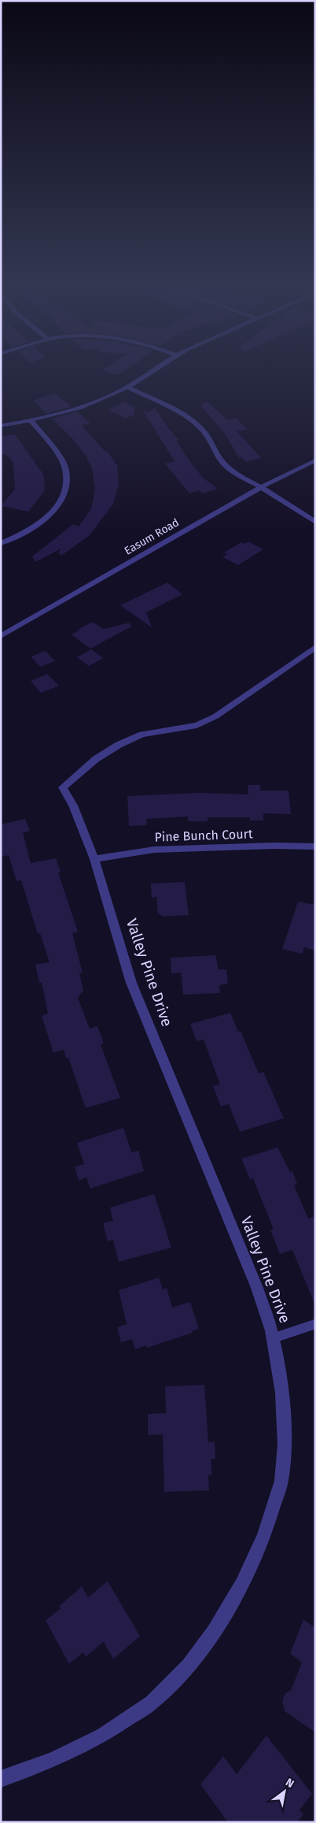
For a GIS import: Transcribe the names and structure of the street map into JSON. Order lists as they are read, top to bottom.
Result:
{
  "streets": {
    "street": ["Easum Road", "Pine Bunch Court", "Valley Pine Drive"]
  },
  "crossings": [
    ["Pine Bunch Court", "Valley Pine Drive"]
  ],
  "north": "top right"
}
